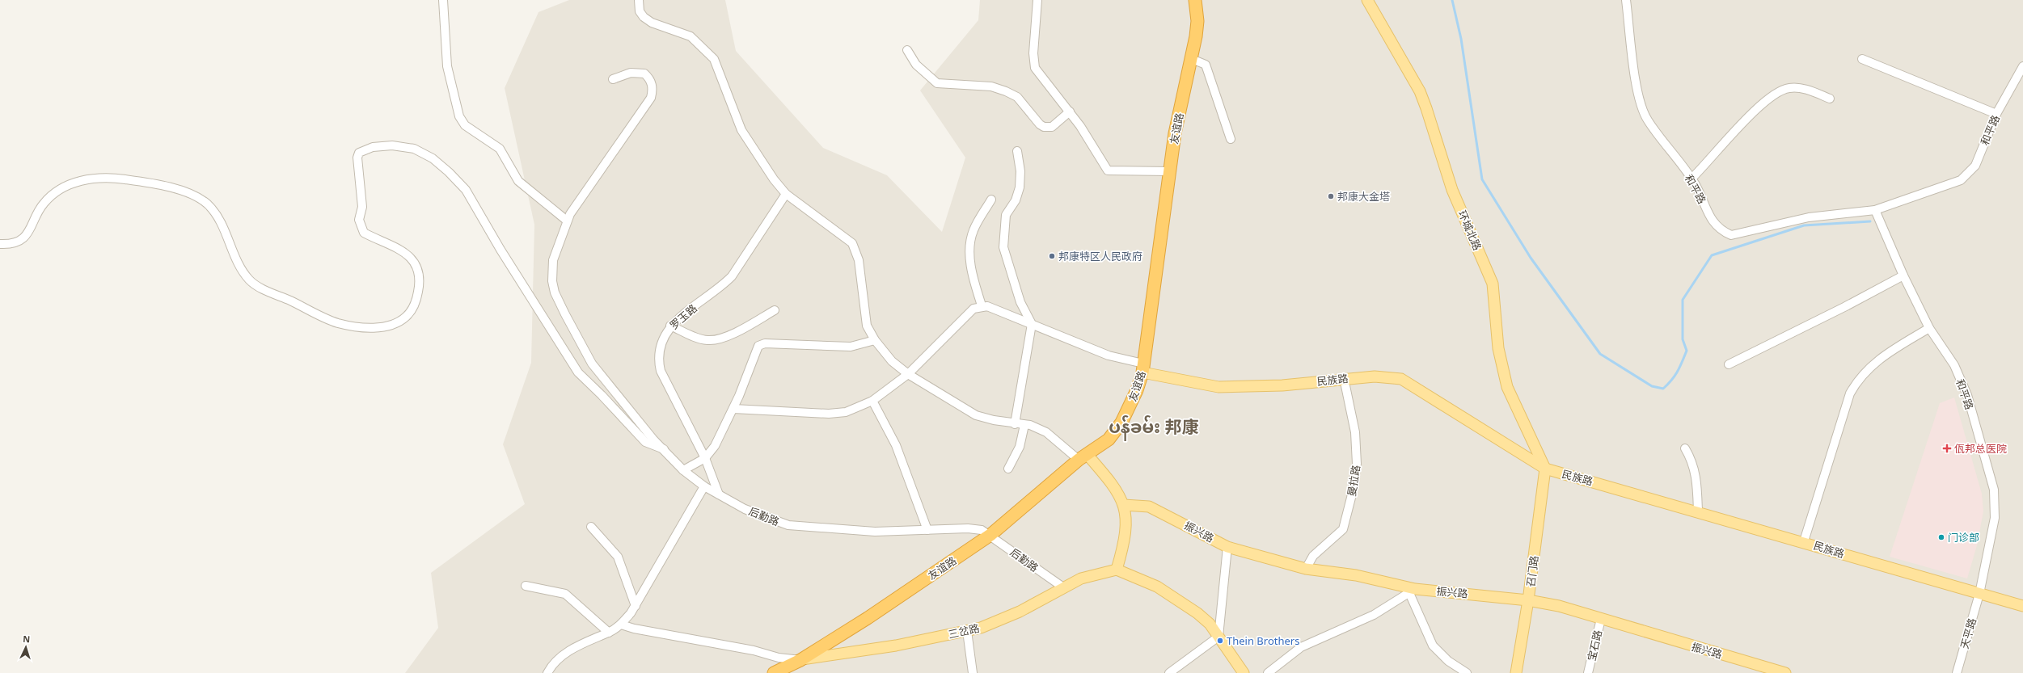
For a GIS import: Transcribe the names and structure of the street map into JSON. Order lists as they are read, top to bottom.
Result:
{
  "streets": {
    "highway": ["友谊路"],
    "main road": [
      "环城北路",
      "民族路",
      "振兴路",
      "召门路",
      "三岔路"
    ],
    "street": [
      "和平路",
      "罗玉路",
      "曼拉路",
      "后勤路",
      "天平路",
      "宝石路"
    ]
  },
  "crossings": [
    ["友谊路", "民族路"],
    ["友谊路", "后勤路"],
    ["友谊路", "三岔路"],
    ["和平路", "民族路"],
    ["和平路", "天平路"],
    ["环城北路", "民族路"],
    ["环城北路", "召门路"],
    ["罗玉路", "后勤路"],
    ["民族路", "曼拉路"],
    ["民族路", "召门路"],
    ["民族路", "天平路"],
    ["曼拉路", "振兴路"],
    ["后勤路", "三岔路"],
    ["振兴路", "召门路"],
    ["振兴路", "宝石路"]
  ],
  "districts": ["ပန်ခမ်း 邦康"],
  "places": {
    "other": [
      "邦康大金塔",
      "邦康特区人民政府",
      "门诊部",
      "Thein Brothers"
    ],
    "health": ["佤邦总医院"]
  },
  "north": "top"
}
